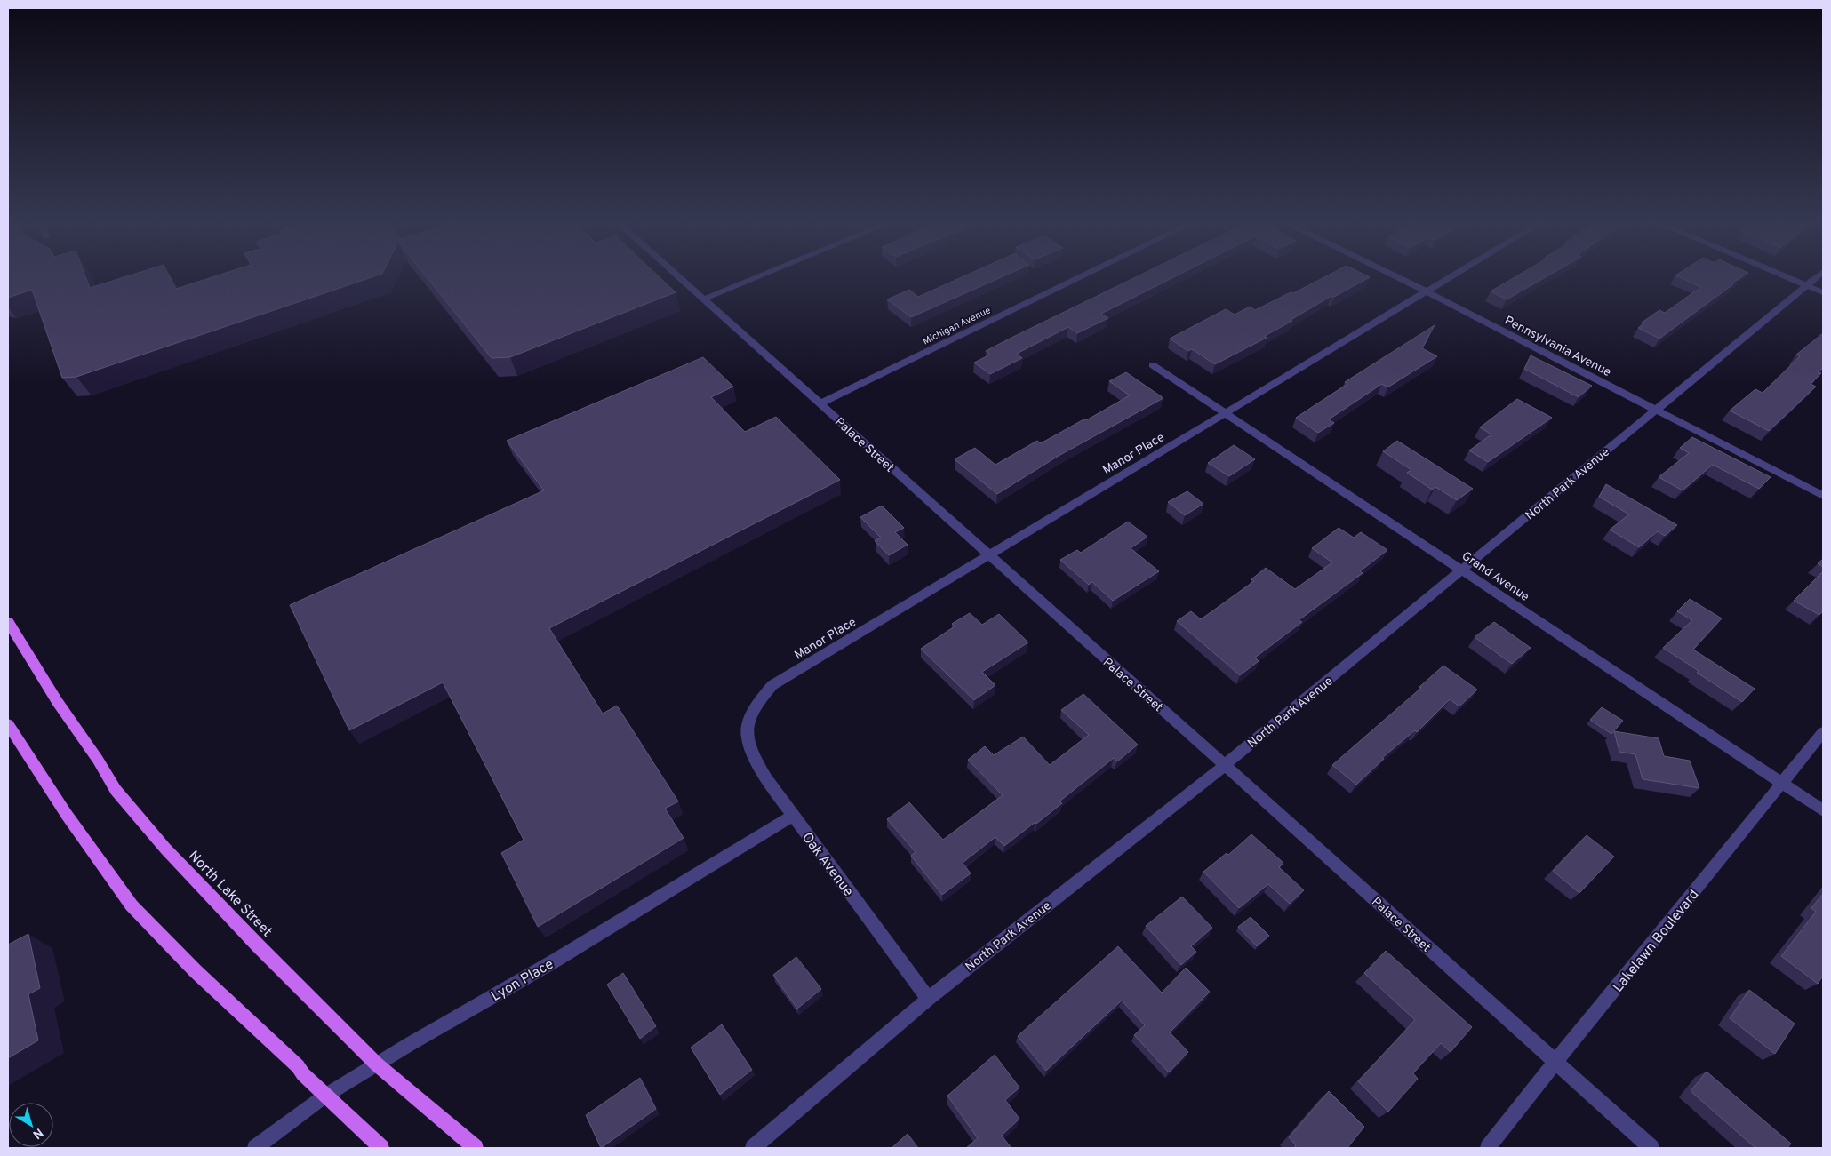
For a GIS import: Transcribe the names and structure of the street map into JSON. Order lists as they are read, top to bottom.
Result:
{
  "streets": {
    "main road": ["North Lake Street"],
    "street": [
      "Michigan Avenue",
      "Pennsylvania Avenue",
      "Palace Street",
      "Manor Place",
      "North Park Avenue",
      "Grand Avenue",
      "Oak Avenue",
      "Lakelawn Boulevard",
      "Lyon Place"
    ]
  },
  "crossings": [
    ["Michigan Avenue", "Palace Street"],
    ["Pennsylvania Avenue", "Manor Place"],
    ["Pennsylvania Avenue", "North Park Avenue"],
    ["Palace Street", "Manor Place"],
    ["Palace Street", "North Park Avenue"],
    ["Palace Street", "Lakelawn Boulevard"],
    ["Manor Place", "Grand Avenue"],
    ["Manor Place", "Oak Avenue"],
    ["North Park Avenue", "Grand Avenue"],
    ["North Park Avenue", "Oak Avenue"],
    ["Grand Avenue", "Lakelawn Boulevard"],
    ["Oak Avenue", "Lyon Place"],
    ["North Lake Street", "Lyon Place"]
  ],
  "north": "bottom right"
}
